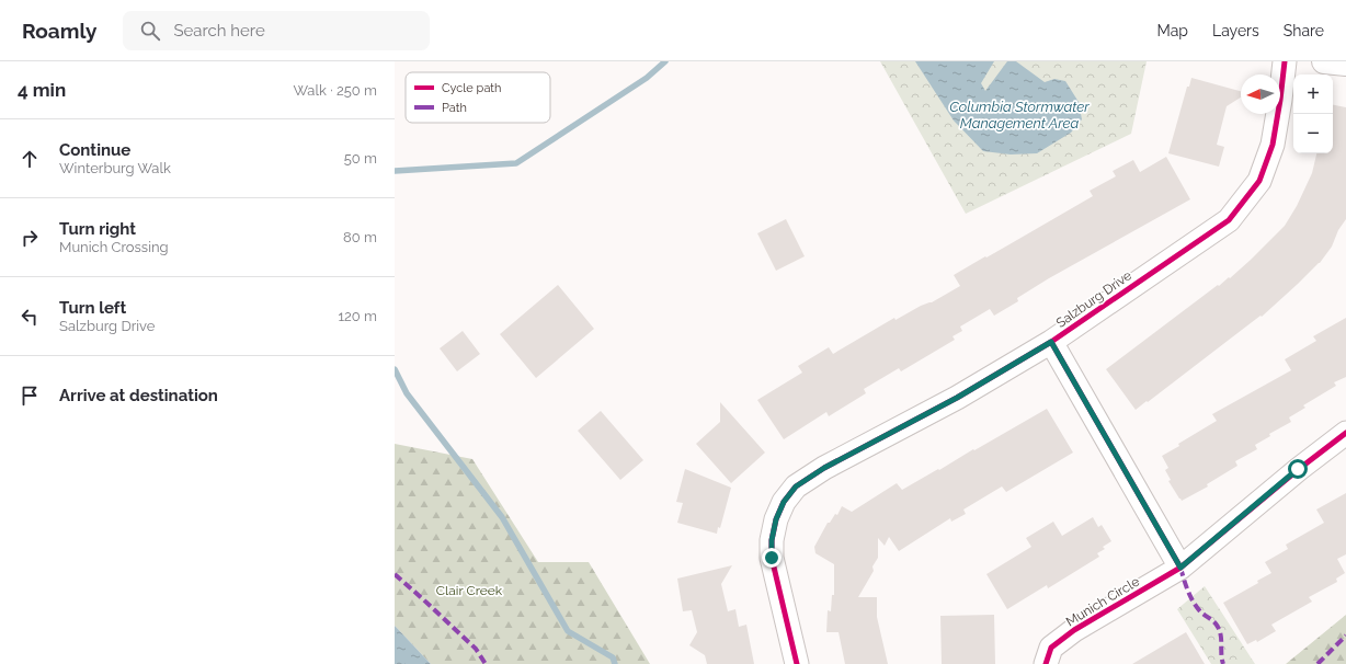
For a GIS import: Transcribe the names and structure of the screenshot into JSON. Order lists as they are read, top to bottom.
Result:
{
  "streets": {
    "street": ["Salzburg Drive", "Munich Circle"]
  },
  "water": ["Columbia Stormwater Management Area"],
  "parks": ["Clair Creek"],
  "legend": ["Cycle path", "Path"],
  "north": "left",
  "page": {
    "header": "Roamly",
    "search": "Search here",
    "nav": ["Map", "Layers", "Share"],
    "heading": ["4 min", "Walk · 250 m"],
    "map_buttons": ["+", "−"],
    "list": [
      ["Continue", "Winterburg Walk", "50 m"],
      ["Turn right", "Munich Crossing", "80 m"],
      ["Turn left", "Salzburg Drive", "120 m"],
      "Arrive at destination"
    ]
  }
}
